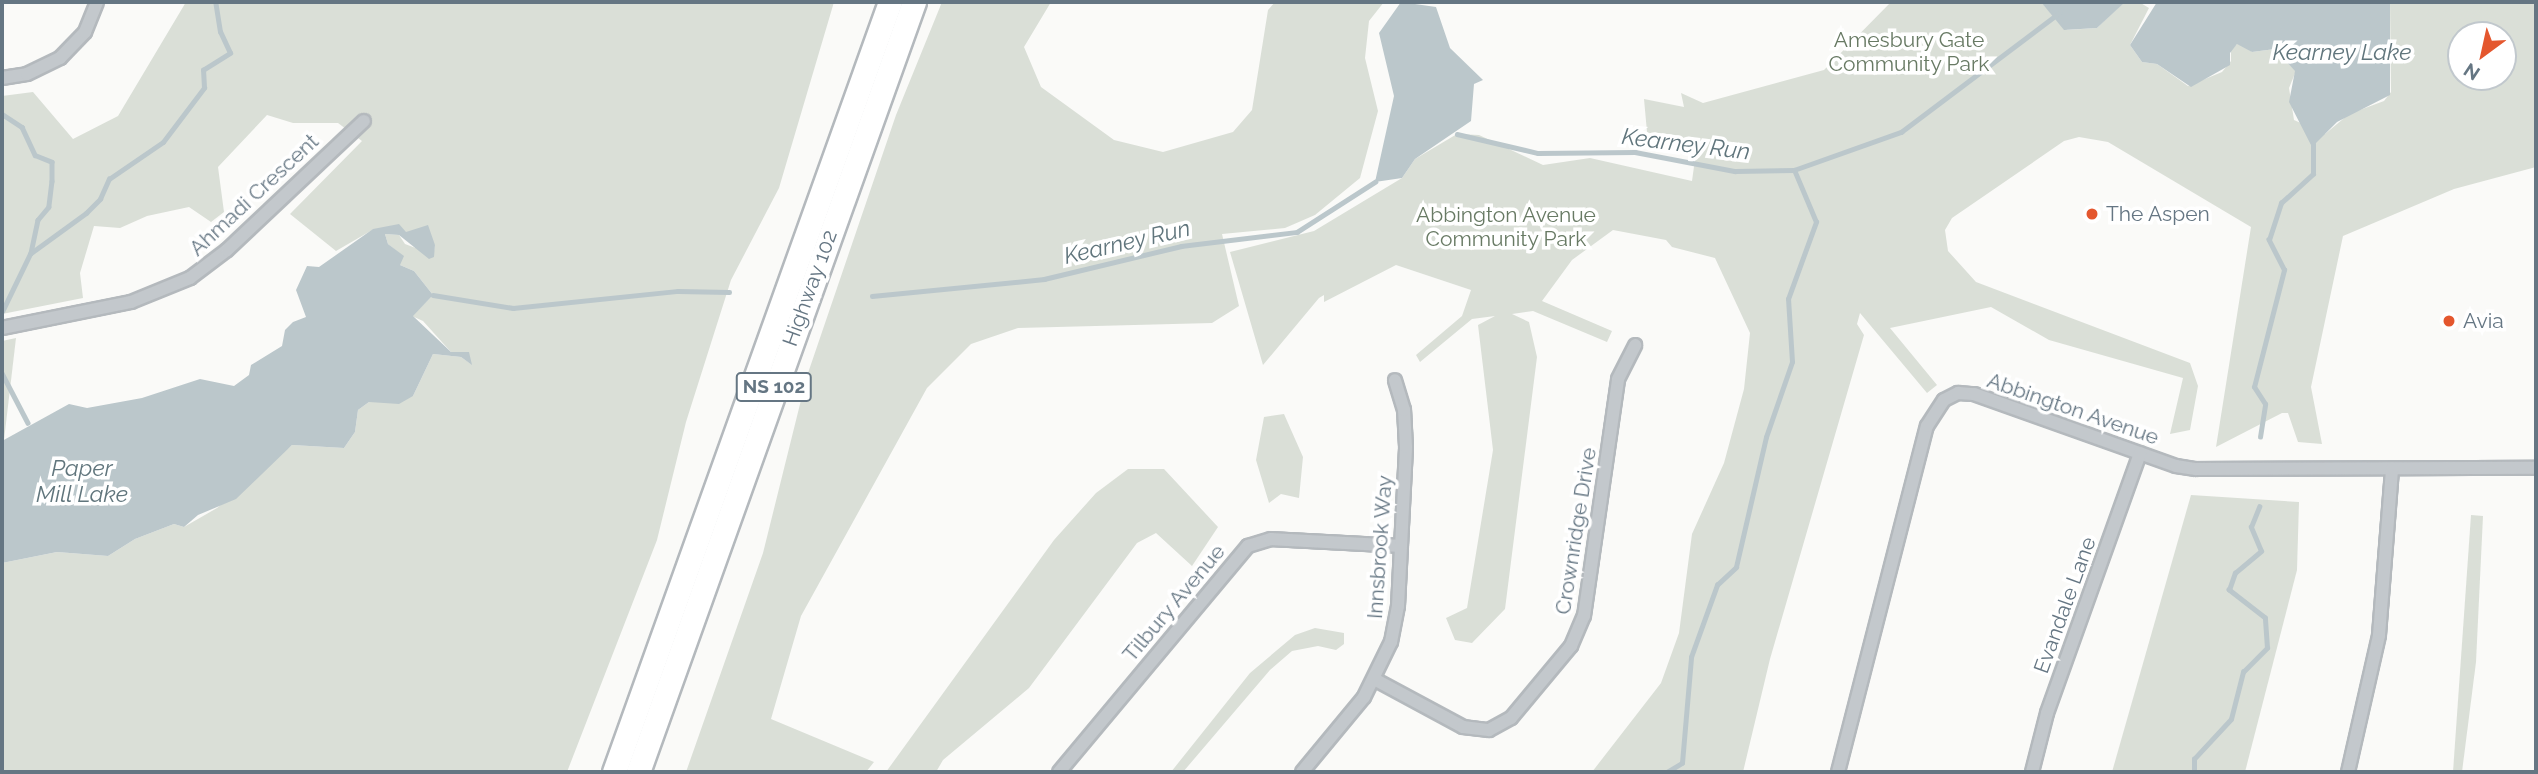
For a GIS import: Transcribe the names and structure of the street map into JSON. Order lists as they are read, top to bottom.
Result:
{
  "streets": {
    "highway": ["Highway 102", "NS 102"],
    "street": [
      "Ahmadi Crescent",
      "Abbington Avenue",
      "Crownridge Drive",
      "Innsbrook Way",
      "Tilbury Avenue",
      "Evandale Lane"
    ]
  },
  "crossings": [
    ["Abbington Avenue", "Evandale Lane"],
    ["Crownridge Drive", "Innsbrook Way"],
    ["Innsbrook Way", "Tilbury Avenue"]
  ],
  "water": ["Kearney Lake", "Kearney Run", "Paper Mill Lake"],
  "parks": ["Amesbury Gate Community Park", "Abbington Avenue Community Park"],
  "places": ["The Aspen", "Avia"],
  "north": "bottom left"
}
